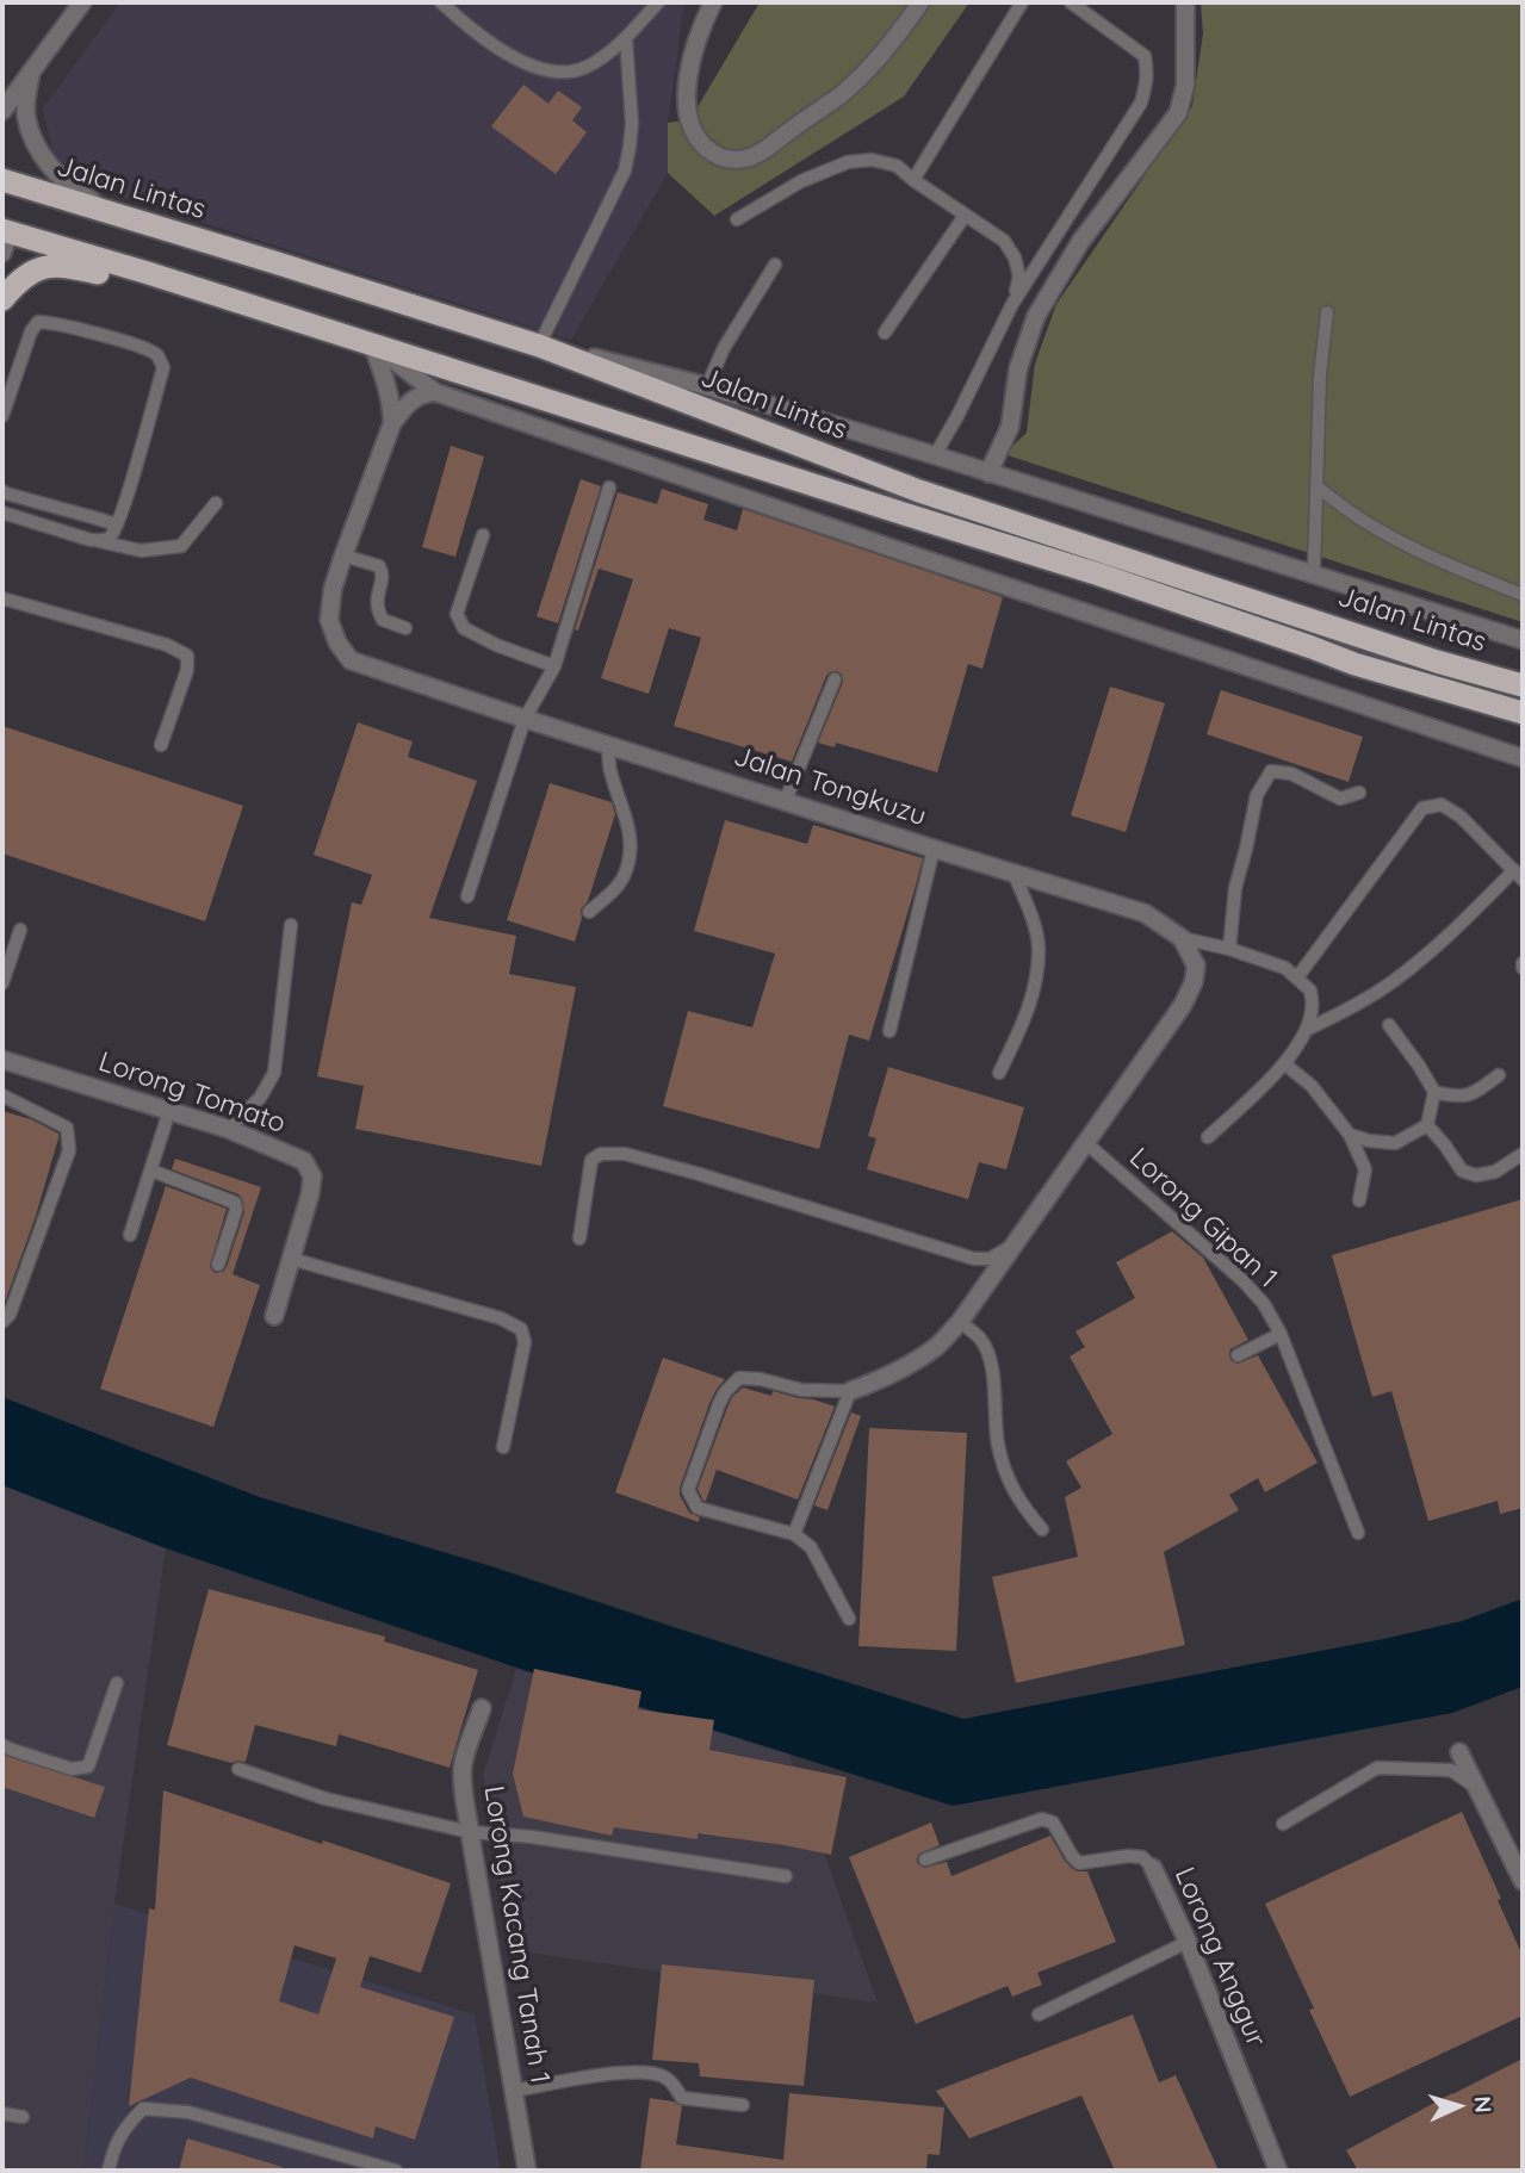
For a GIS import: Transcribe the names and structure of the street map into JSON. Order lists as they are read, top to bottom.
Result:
{
  "streets": {
    "highway": ["Jalan Lintas"],
    "street": [
      "Jalan Tongkuzu",
      "Lorong Tomato",
      "Lorong Kacang Tanah 1",
      "Lorong Anggur"
    ],
    "lane": ["Lorong Gipan 1"]
  },
  "crossings": [
    ["Jalan Lintas", "Jalan Tongkuzu"]
  ],
  "north": "right"
}
